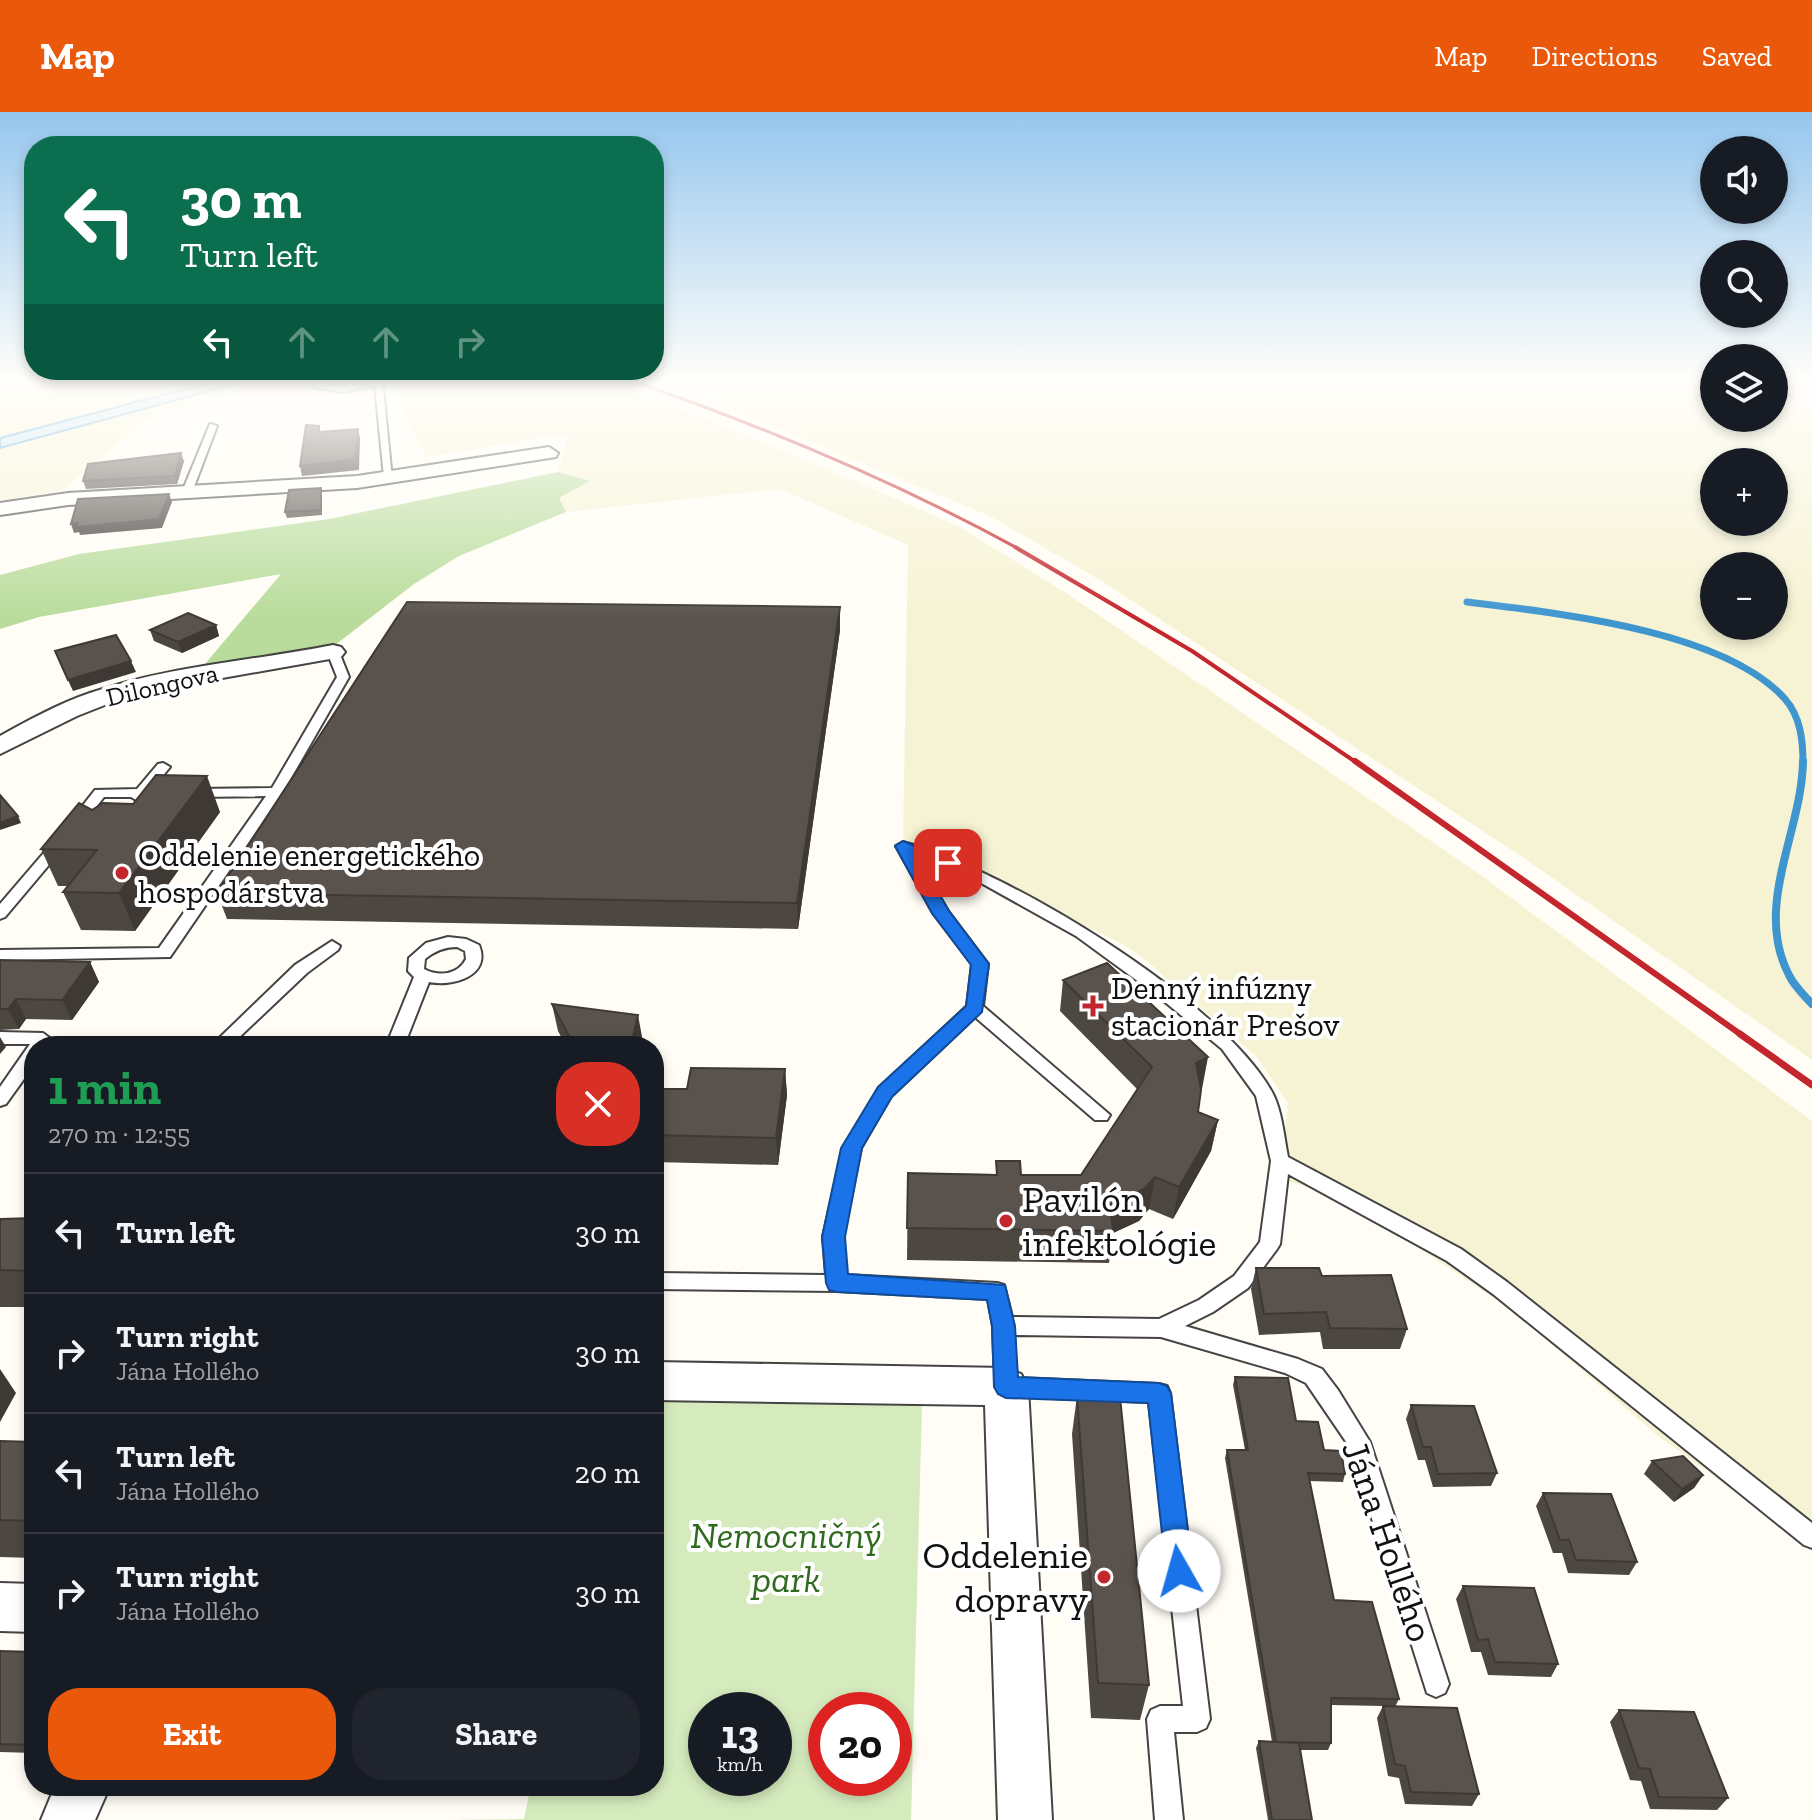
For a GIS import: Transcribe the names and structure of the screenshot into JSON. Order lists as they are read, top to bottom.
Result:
{
  "streets": {
    "street": ["Dilongova"],
    "lane": ["Jána Hollého"]
  },
  "parks": ["Nemocničný park"],
  "places": {
    "other": ["Oddelenie energetického hospodárstva", "Pavilón infektológie", "Oddelenie dopravy"],
    "health": ["Denný infúzny stacionár Prešov"]
  },
  "page": {
    "header": "Map",
    "nav": ["Map", "Directions", "Saved"],
    "map_buttons": ["+", "−"],
    "turn": ["30 m", "Turn left"],
    "heading": ["1 min", "270 m · 12:55"],
    "list": [
      {
        "name": "Turn left",
        "value": "30 m"
      },
      {
        "name": "Turn right",
        "note": "Jána Hollého",
        "value": "30 m"
      },
      {
        "name": "Turn left",
        "note": "Jána Hollého",
        "value": "20 m"
      },
      {
        "name": "Turn right",
        "note": "Jána Hollého",
        "value": "30 m"
      }
    ],
    "buttons": ["Exit", "Share"],
    "speed": "13 km/h",
    "limit": "20"
  }
}
